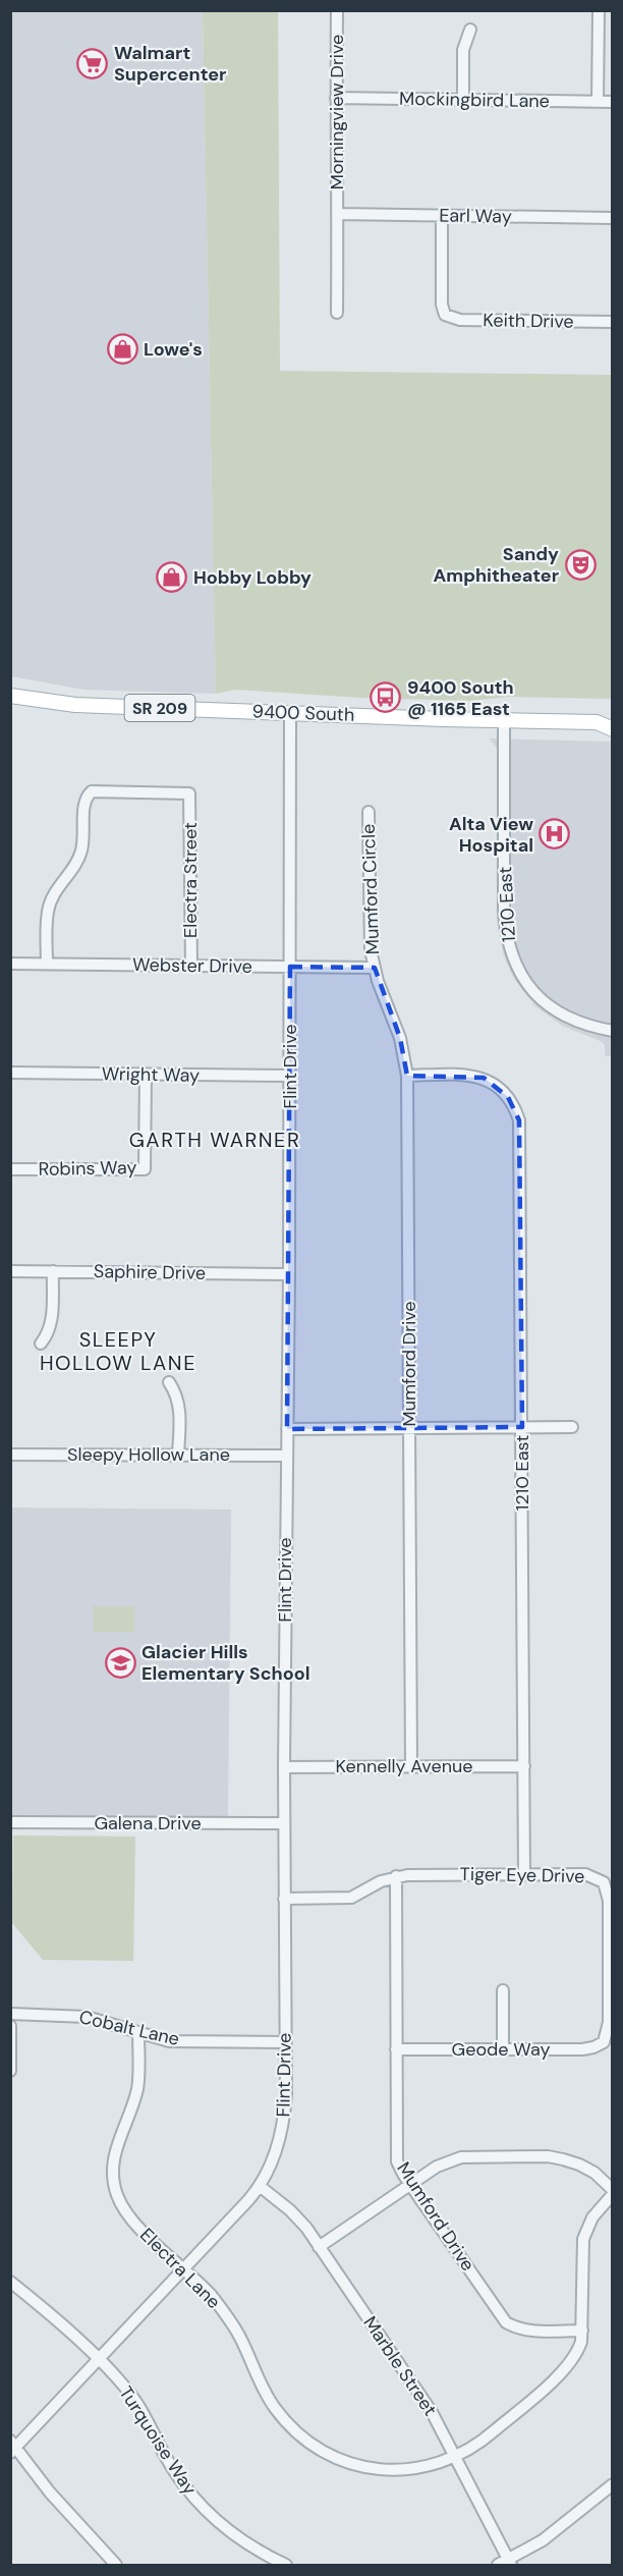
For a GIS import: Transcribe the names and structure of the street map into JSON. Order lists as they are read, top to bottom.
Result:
{
  "streets": {
    "main road": ["SR 209", "9400 South"],
    "street": [
      "Mockingbird Lane",
      "Morningview Drive",
      "Earl Way",
      "Keith Drive",
      "Electra Street",
      "Mumford Circle",
      "1210 East",
      "Webster Drive",
      "Flint Drive",
      "Wright Way",
      "Robins Way",
      "Saphire Drive",
      "Mumford Drive",
      "Sleepy Hollow Lane",
      "Kennelly Avenue",
      "Galena Drive",
      "Tiger Eye Drive",
      "Cobalt Lane",
      "Geode Way",
      "Electra Lane",
      "Marble Street",
      "Turquoise Way"
    ]
  },
  "crossings": [
    ["Mockingbird Lane", "Morningview Drive"],
    ["Morningview Drive", "Earl Way"],
    ["Earl Way", "Keith Drive"],
    ["9400 South", "1210 East"],
    ["9400 South", "Flint Drive"],
    ["Electra Street", "Webster Drive"],
    ["Mumford Circle", "Webster Drive"],
    ["Mumford Circle", "Mumford Drive"],
    ["1210 East", "Mumford Drive"],
    ["1210 East", "Kennelly Avenue"],
    ["1210 East", "Tiger Eye Drive"],
    ["Webster Drive", "Flint Drive"],
    ["Webster Drive", "Mumford Drive"],
    ["Flint Drive", "Wright Way"],
    ["Flint Drive", "Saphire Drive"],
    ["Flint Drive", "Sleepy Hollow Lane"],
    ["Flint Drive", "Kennelly Avenue"],
    ["Flint Drive", "Galena Drive"],
    ["Flint Drive", "Tiger Eye Drive"],
    ["Flint Drive", "Cobalt Lane"],
    ["Flint Drive", "Electra Lane"],
    ["Flint Drive", "Marble Street"],
    ["Flint Drive", "Turquoise Way"],
    ["Wright Way", "Robins Way"],
    ["Mumford Drive", "Kennelly Avenue"],
    ["Mumford Drive", "Tiger Eye Drive"],
    ["Mumford Drive", "Geode Way"],
    ["Mumford Drive", "Electra Lane"],
    ["Tiger Eye Drive", "Geode Way"],
    ["Cobalt Lane", "Electra Lane"],
    ["Electra Lane", "Marble Street"]
  ],
  "districts": ["GARTH WARNER", "SLEEPY HOLLOW LANE"],
  "places": {
    "supermarket": ["Walmart Supercenter"],
    "shop": ["Lowe's", "Hobby Lobby"],
    "theatre": ["Sandy Amphitheater"],
    "bus stop": ["9400 South @ 1165 East"],
    "hospital": ["Alta View Hospital"],
    "school or university": ["Glacier Hills Elementary School"]
  }
}
